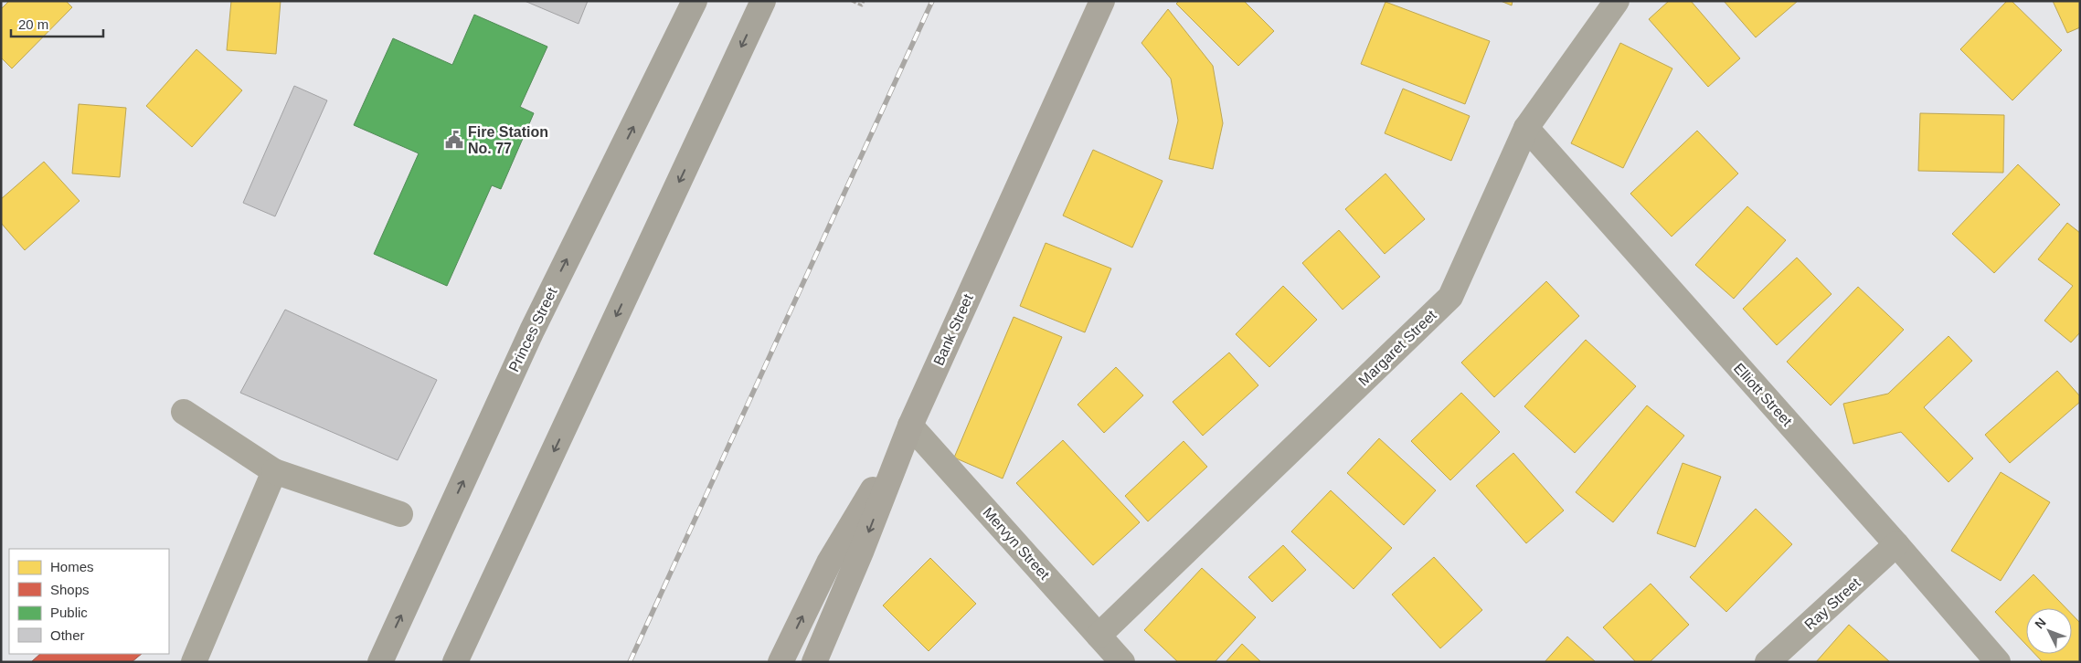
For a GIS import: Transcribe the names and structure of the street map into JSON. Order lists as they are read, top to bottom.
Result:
{
  "streets": {
    "highway": ["Princes Street"],
    "main road": ["Bank Street"],
    "street": [
      "Margaret Street",
      "Elliott Street",
      "Mervyn Street",
      "Ray Street"
    ]
  },
  "crossings": [
    ["Bank Street", "Mervyn Street"],
    ["Margaret Street", "Elliott Street"],
    ["Margaret Street", "Mervyn Street"],
    ["Elliott Street", "Ray Street"]
  ],
  "places": {
    "public building": ["Fire Station No. 77"]
  },
  "legend": [
    "Homes",
    "Shops",
    "Public",
    "Other"
  ],
  "scale_bar": "20 m",
  "north": "top left"
}
